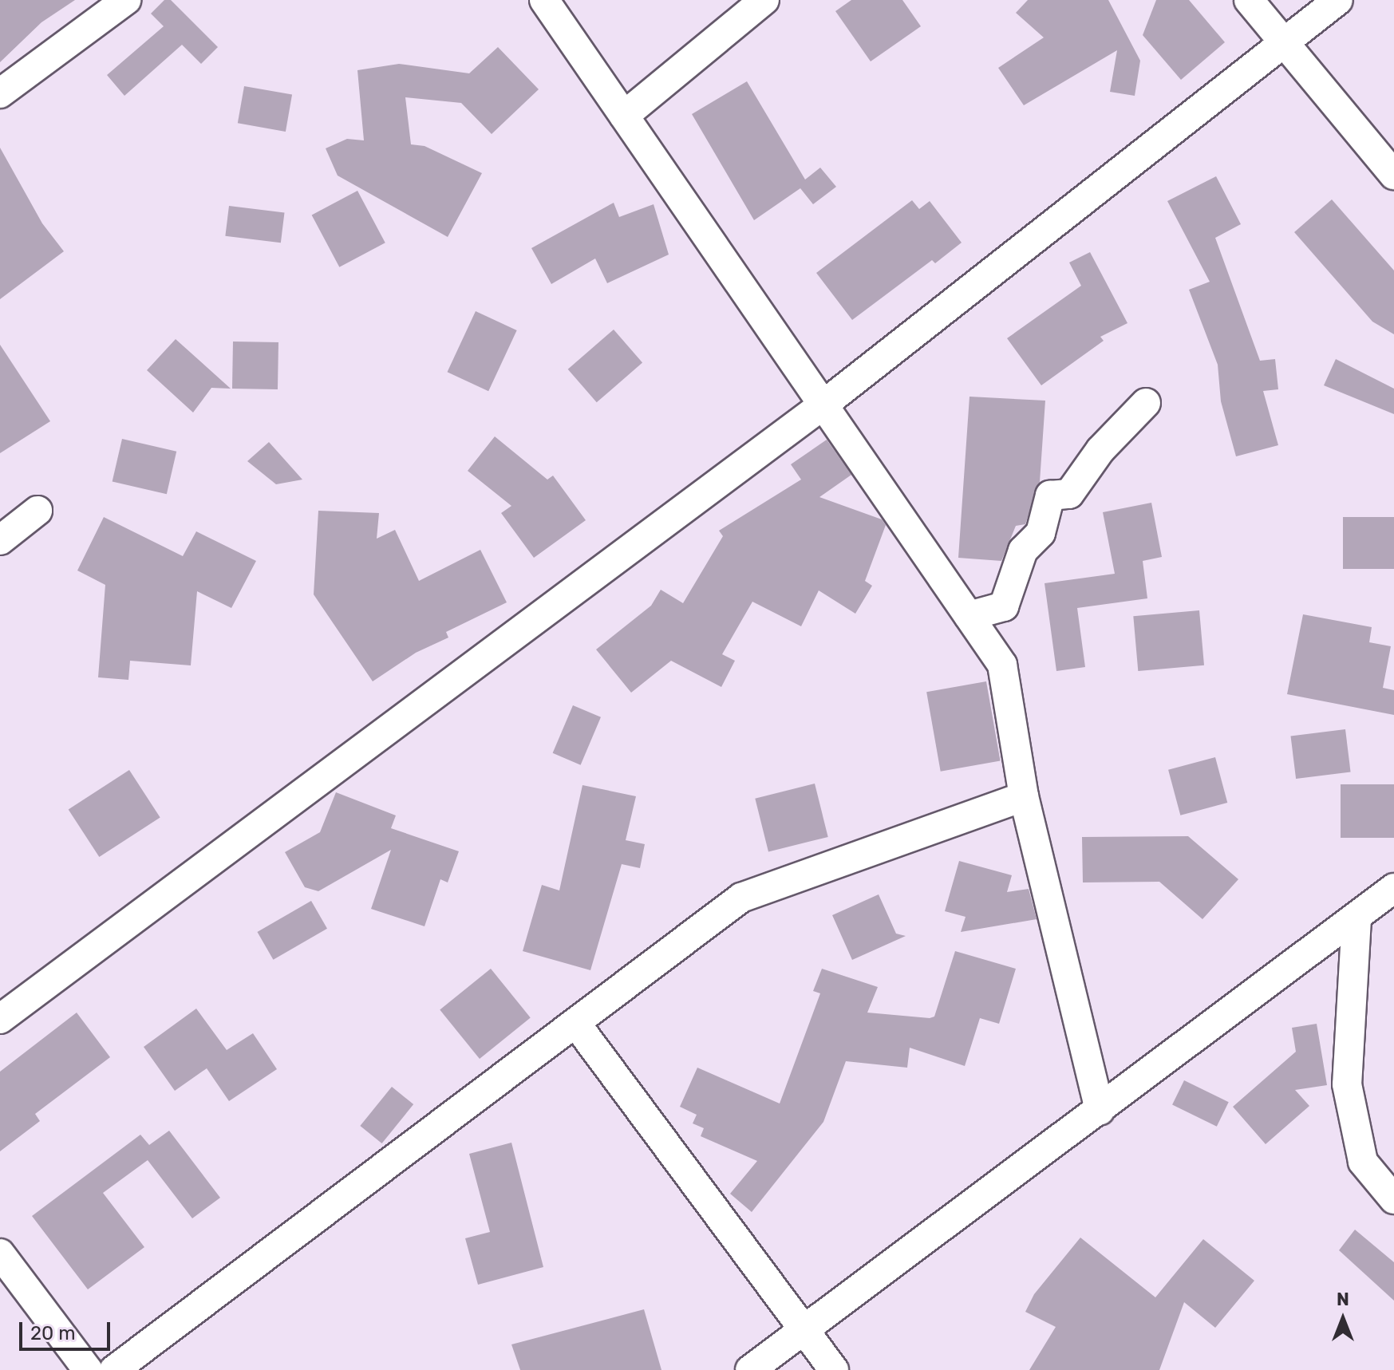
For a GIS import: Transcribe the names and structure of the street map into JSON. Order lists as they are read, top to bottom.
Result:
{
  "scale_bar": "20 m",
  "north": "top"
}
